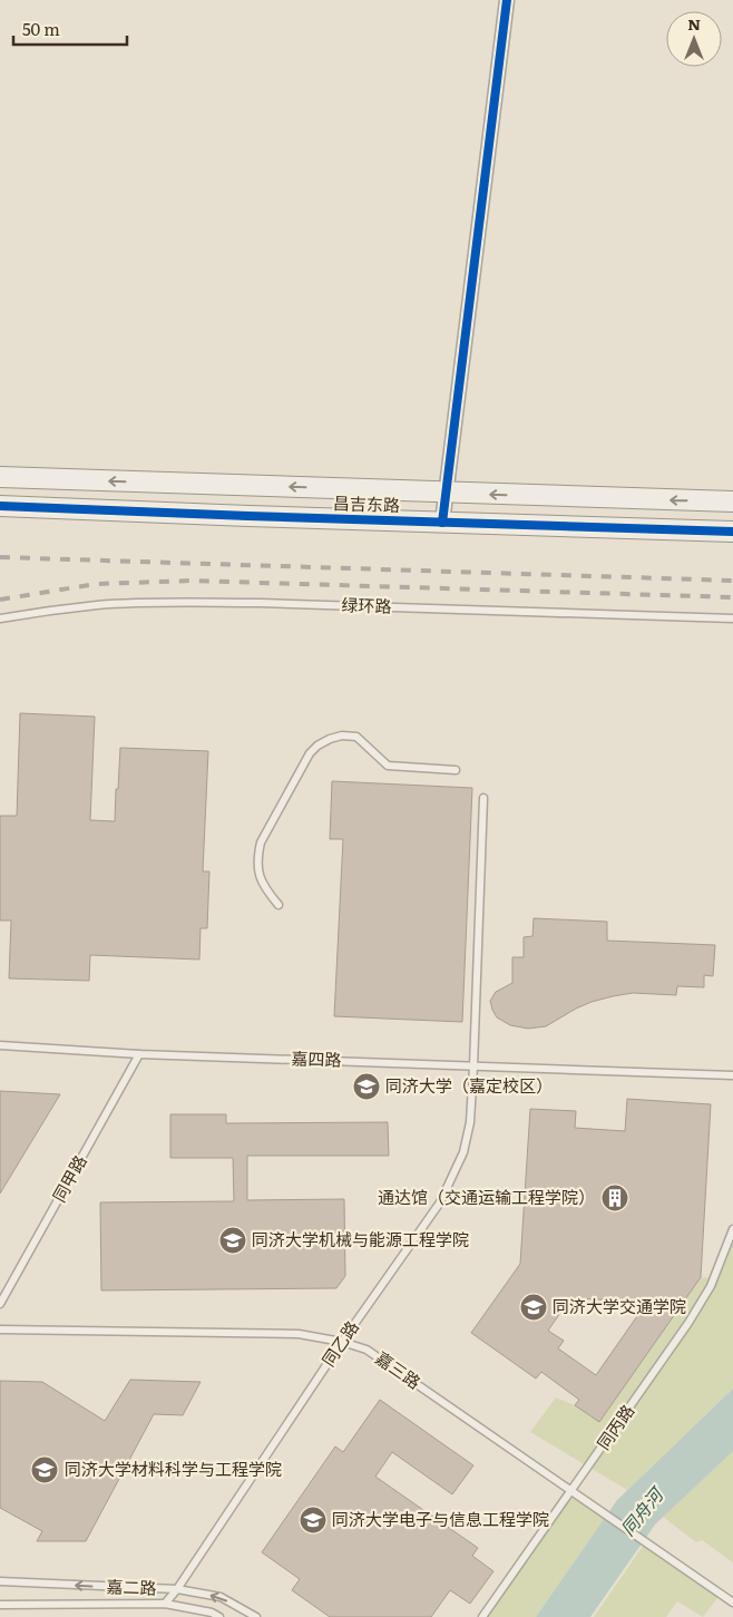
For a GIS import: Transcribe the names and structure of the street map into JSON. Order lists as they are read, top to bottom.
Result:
{
  "streets": {
    "street": ["昌吉东路"],
    "lane": [
      "绿环路",
      "嘉四路",
      "同甲路",
      "同乙路",
      "嘉三路",
      "同丙路",
      "嘉二路"
    ]
  },
  "crossings": [
    ["嘉四路", "同甲路"],
    ["嘉四路", "同乙路"],
    ["同乙路", "嘉三路"],
    ["同乙路", "嘉二路"],
    ["嘉三路", "同丙路"]
  ],
  "water": ["同舟河"],
  "places": {
    "school or university": [
      "同济大学（嘉定校区）",
      "同济大学机械与能源工程学院",
      "同济大学交通学院",
      "同济大学材料科学与工程学院",
      "同济大学电子与信息工程学院"
    ],
    "building": ["通达馆（交通运输工程学院）"]
  },
  "scale_bar": "50 m",
  "north": "top"
}
